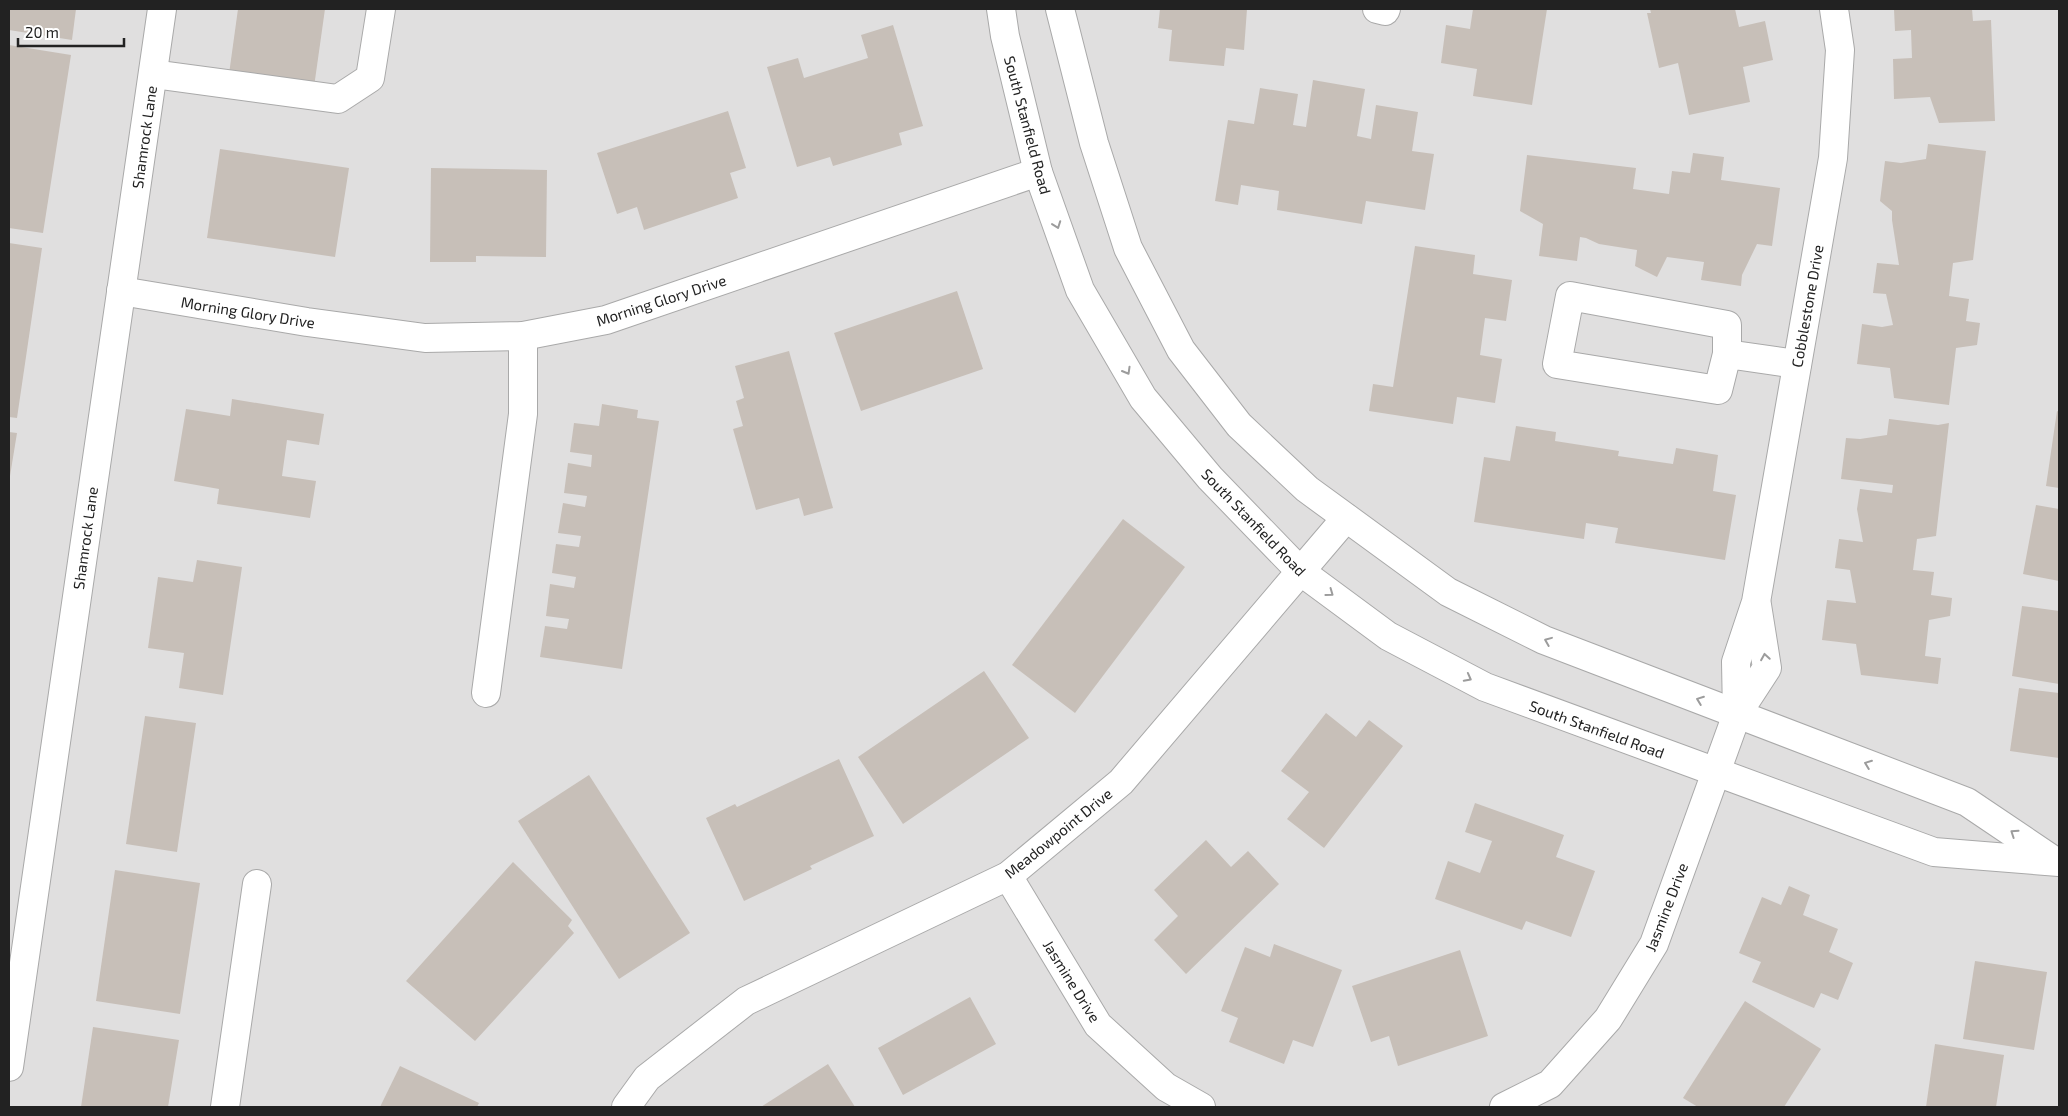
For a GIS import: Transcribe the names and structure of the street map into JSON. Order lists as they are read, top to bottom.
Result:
{
  "streets": {
    "street": [
      "South Stanfield Road",
      "Shamrock Lane",
      "Morning Glory Drive",
      "Cobblestone Drive",
      "Meadowpoint Drive",
      "Jasmine Drive"
    ]
  },
  "crossings": [
    ["South Stanfield Road", "Morning Glory Drive"],
    ["South Stanfield Road", "Cobblestone Drive"],
    ["South Stanfield Road", "Meadowpoint Drive"],
    ["South Stanfield Road", "Jasmine Drive"],
    ["Shamrock Lane", "Morning Glory Drive"],
    ["Cobblestone Drive", "Jasmine Drive"],
    ["Meadowpoint Drive", "Jasmine Drive"]
  ],
  "scale_bar": "20 m"
}
